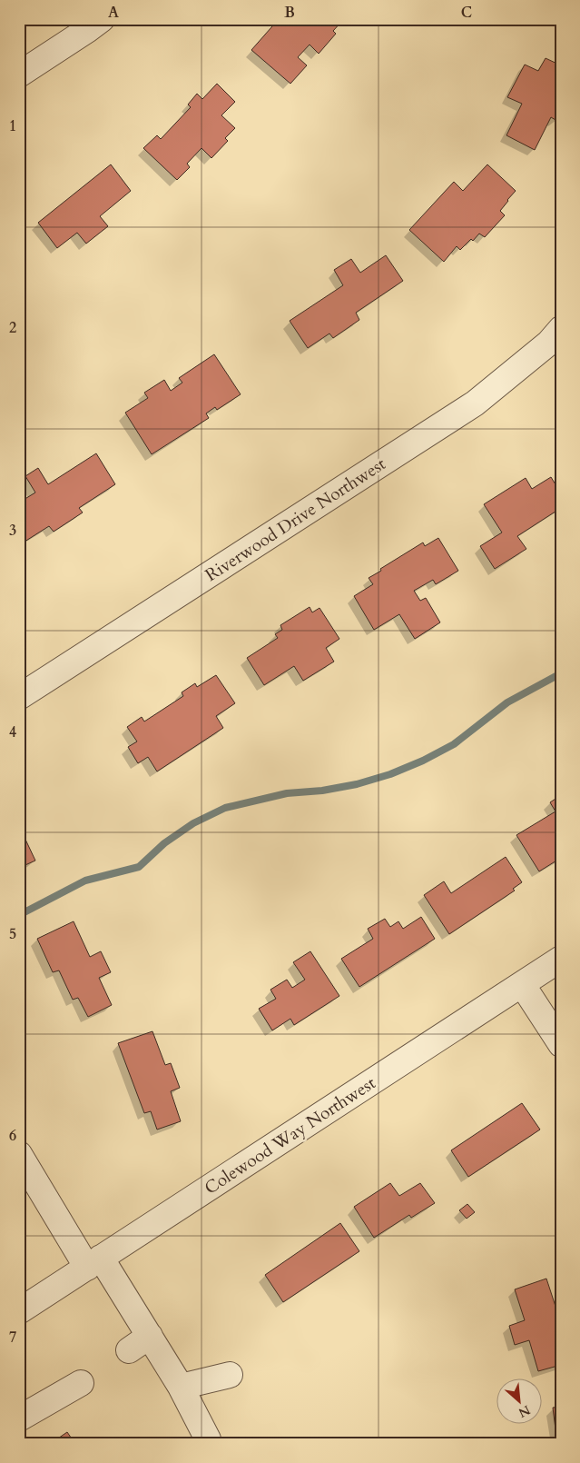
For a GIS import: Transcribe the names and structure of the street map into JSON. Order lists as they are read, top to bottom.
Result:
{
  "streets": {
    "street": ["Riverwood Drive Northwest", "Colewood Way Northwest"]
  },
  "north": "bottom right",
  "grid": {
    "columns": ["A", "B", "C"],
    "rows": [
      "1",
      "2",
      "3",
      "4",
      "5",
      "6",
      "7"
    ]
  }
}
